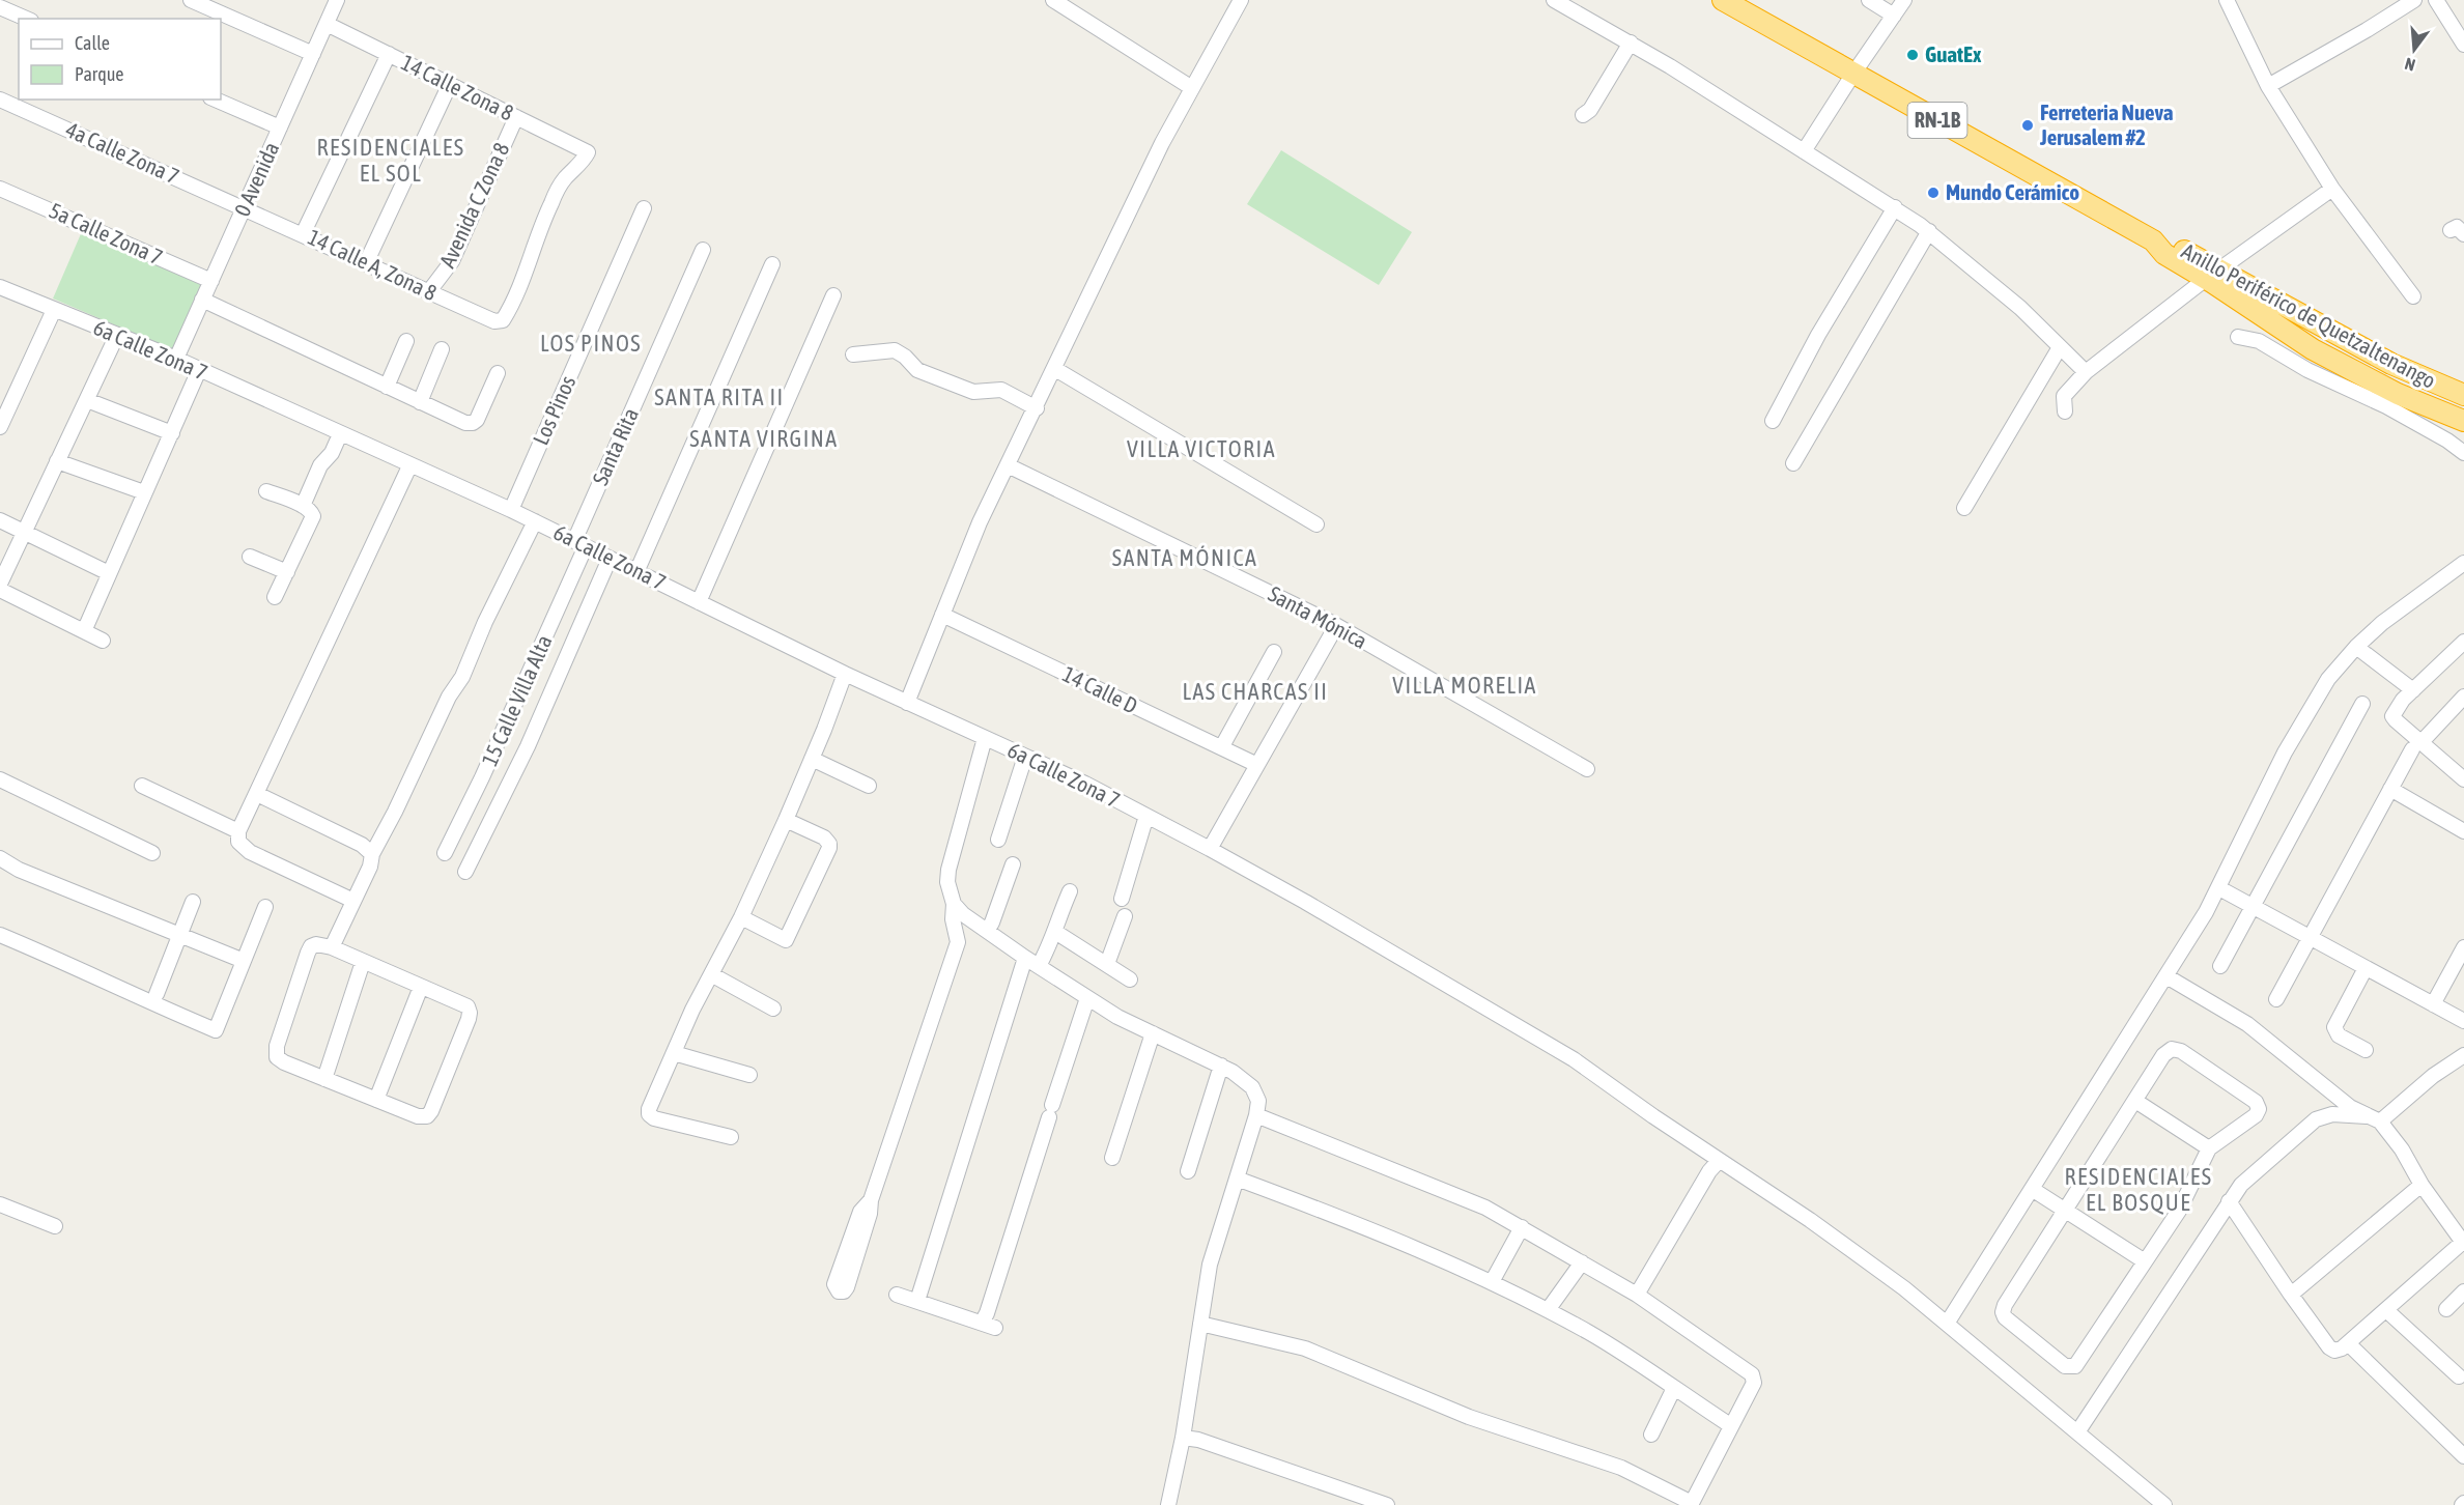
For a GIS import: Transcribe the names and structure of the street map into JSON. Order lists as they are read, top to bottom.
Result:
{
  "streets": {
    "highway": ["RN-1B", "Anillo Periférico de Quetzaltenango"],
    "street": [
      "14 Calle Zona 8",
      "4a Calle Zona 7",
      "0 Avenida",
      "Avenida C Zona 8",
      "5a Calle Zona 7",
      "14 Calle A, Zona 8",
      "6a Calle Zona 7",
      "Los Pinos",
      "Santa Rita",
      "Santa Mónica",
      "14 Calle D",
      "15 Calle Villa Alta"
    ]
  },
  "crossings": [
    ["14 Calle Zona 8", "0 Avenida"],
    ["14 Calle Zona 8", "Avenida C Zona 8"],
    ["14 Calle Zona 8", "14 Calle A, Zona 8"],
    ["4a Calle Zona 7", "0 Avenida"],
    ["4a Calle Zona 7", "14 Calle A, Zona 8"],
    ["0 Avenida", "5a Calle Zona 7"],
    ["0 Avenida", "14 Calle A, Zona 8"],
    ["0 Avenida", "6a Calle Zona 7"],
    ["Avenida C Zona 8", "14 Calle A, Zona 8"],
    ["6a Calle Zona 7", "Los Pinos"],
    ["6a Calle Zona 7", "Santa Rita"],
    ["6a Calle Zona 7", "15 Calle Villa Alta"],
    ["Santa Rita", "15 Calle Villa Alta"]
  ],
  "districts": [
    "RESIDENCIALES EL SOL",
    "LOS PINOS",
    "SANTA RITA II",
    "SANTA VIRGINA",
    "VILLA VICTORIA",
    "SANTA MÓNICA",
    "VILLA MORELIA",
    "LAS CHARCAS II",
    "RESIDENCIALES EL BOSQUE"
  ],
  "places": ["GuatEx", "Ferreteria Nueva Jerusalem #2", "Mundo Cerámico"],
  "legend": ["Calle", "Parque"],
  "north": "bottom"
}
